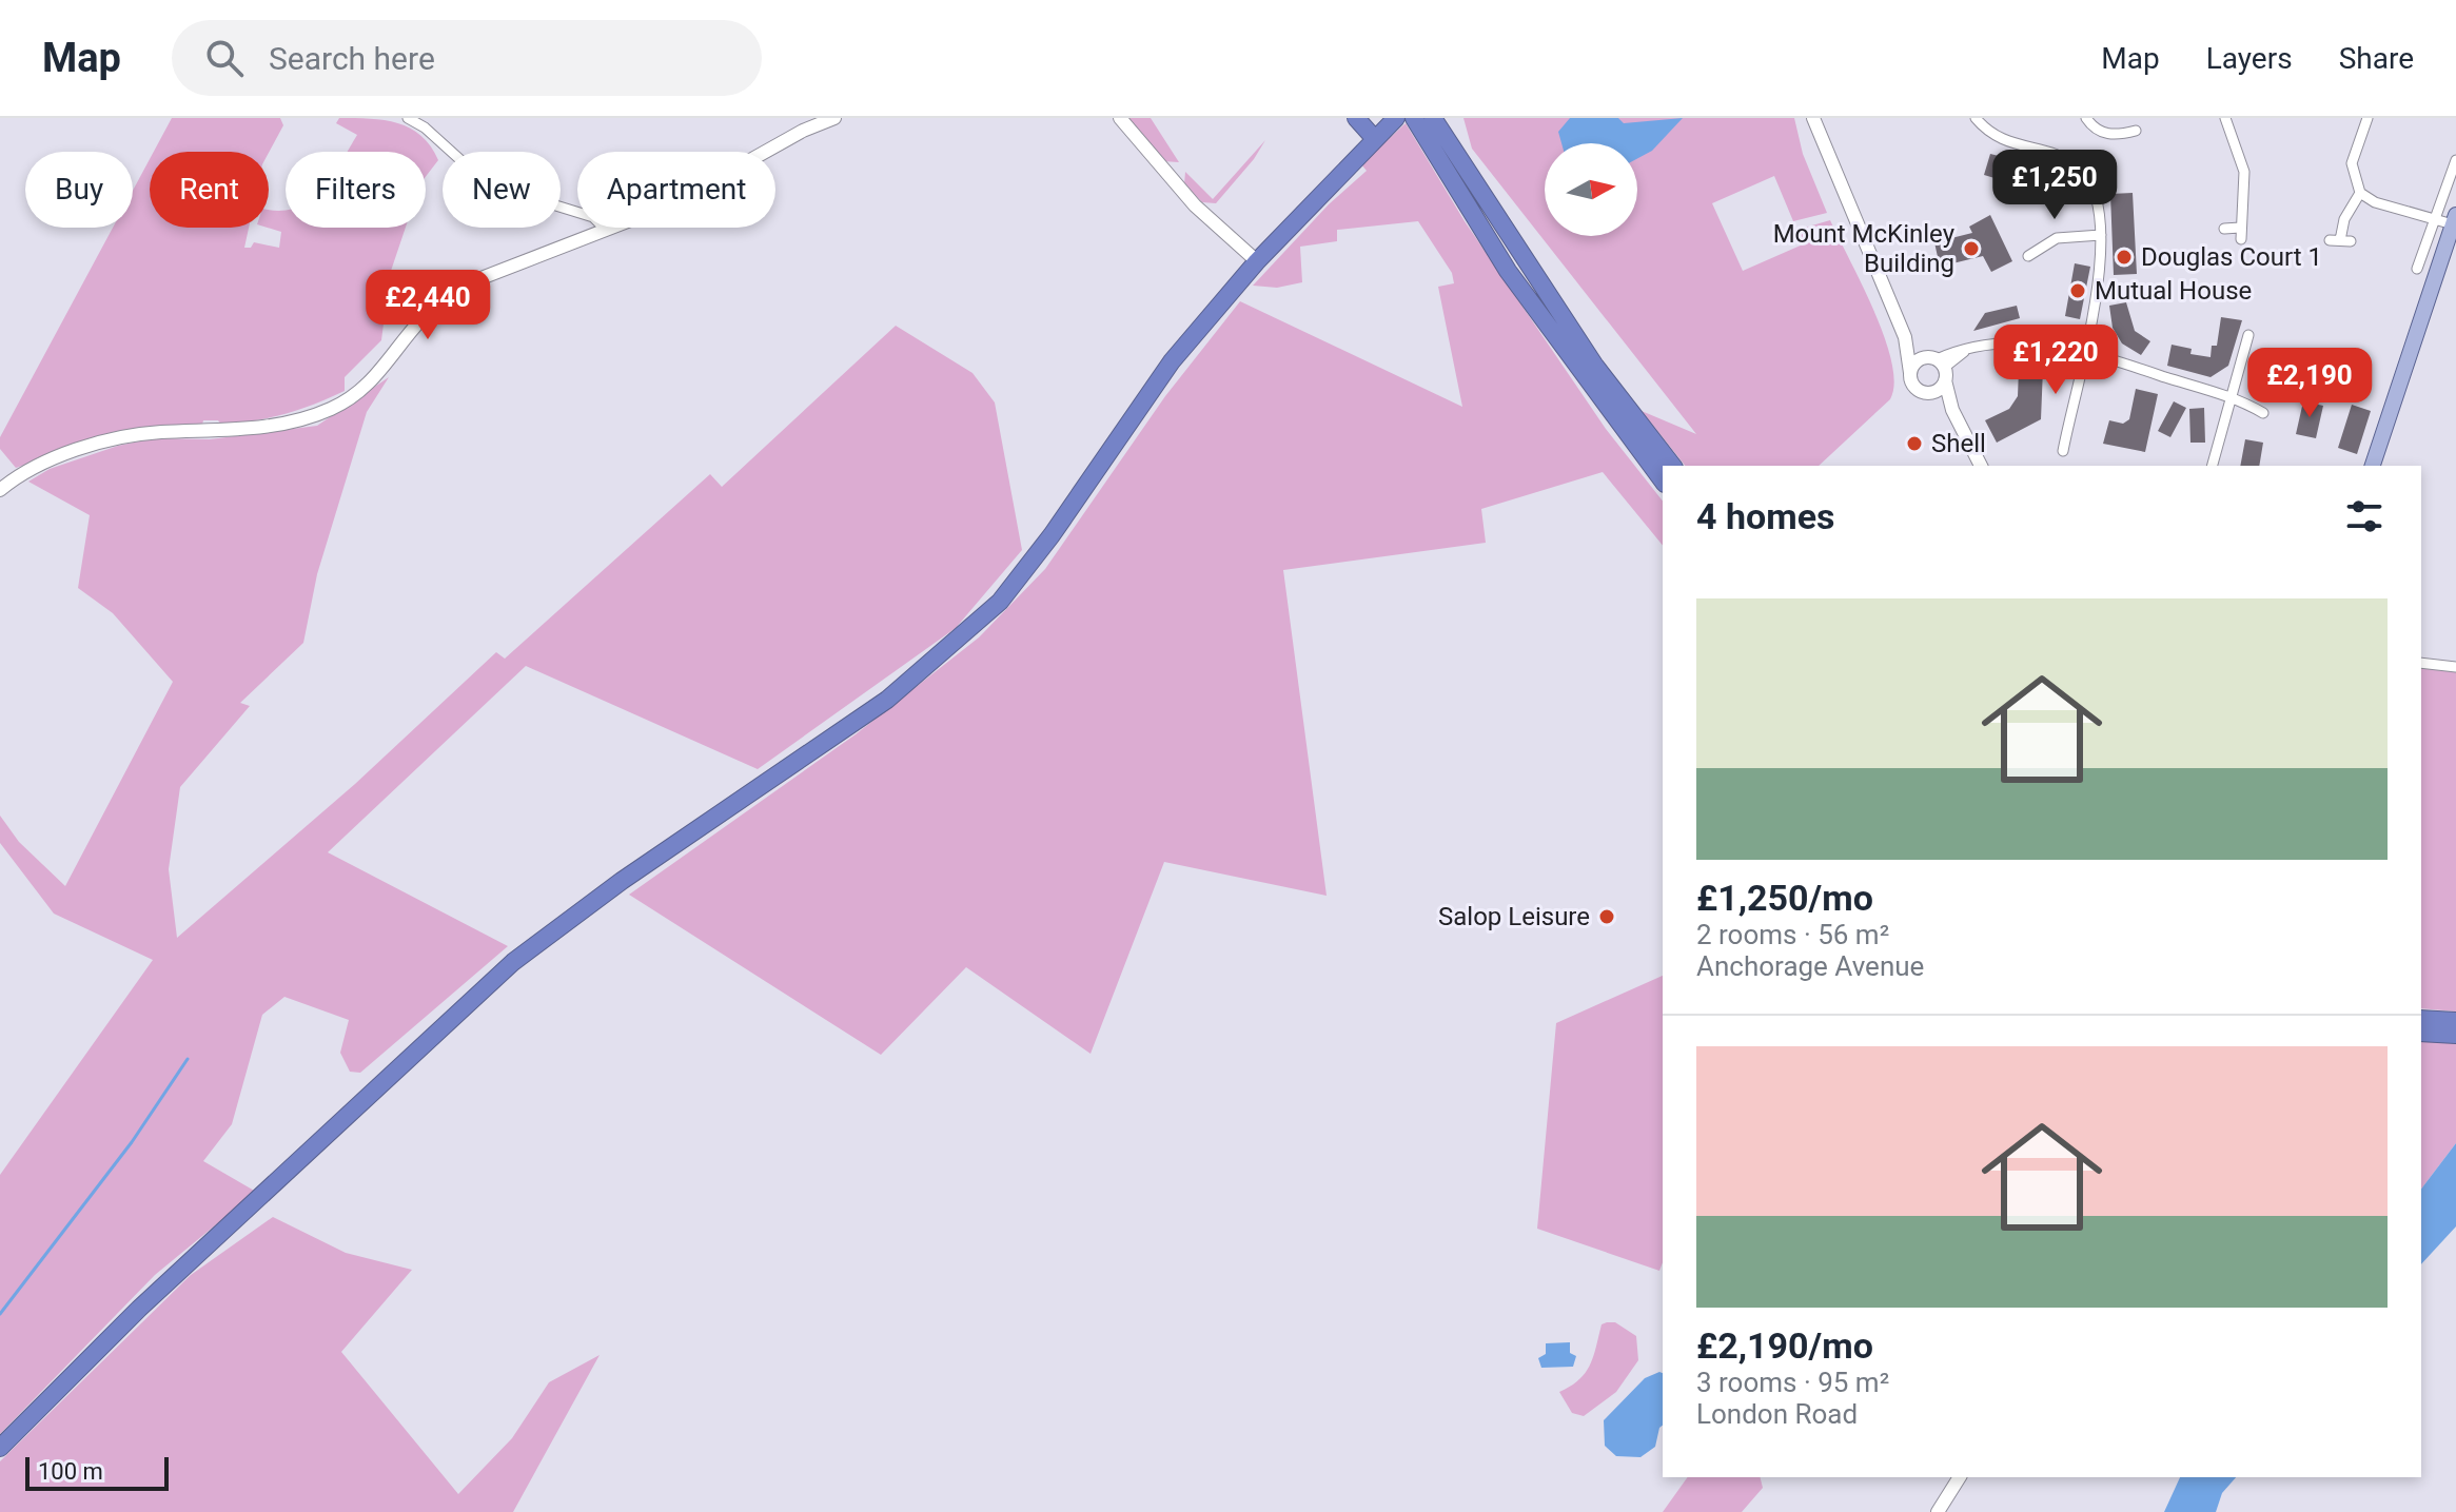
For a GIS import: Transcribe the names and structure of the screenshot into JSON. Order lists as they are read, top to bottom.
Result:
{
  "places": [
    "Mount McKinley Building",
    "Douglas Court 1",
    "Mutual House",
    "Shell",
    "Salop Leisure"
  ],
  "scale_bar": "100 m",
  "north": "right",
  "page": {
    "header": "Map",
    "search": "Search here",
    "nav": ["Map", "Layers", "Share"],
    "price": [
      "£1,250",
      "£2,440",
      "£1,220",
      "£2,190"
    ],
    "chip": [
      "Buy",
      "Rent",
      "Filters",
      "New",
      "Apartment"
    ],
    "heading": "4 homes",
    "list": [
      {
        "name": "£1,250/mo",
        "note": "2 rooms · 56 m² · Anchorage Avenue"
      },
      {
        "name": "£2,190/mo",
        "note": "3 rooms · 95 m² · London Road"
      }
    ],
    "scale": "100 m"
  }
}
